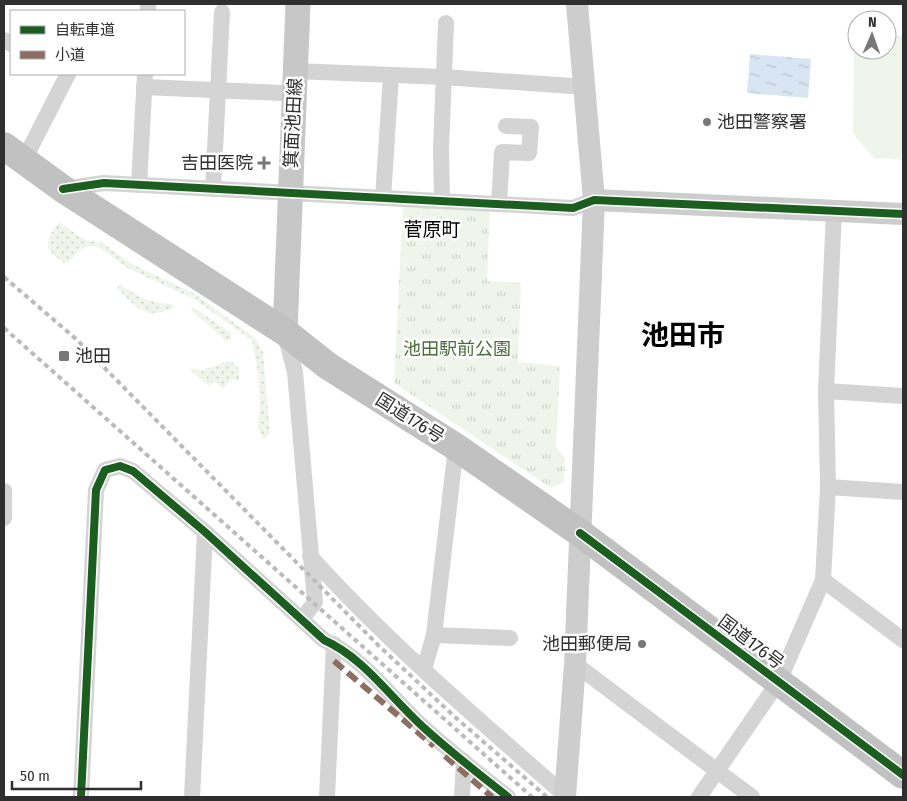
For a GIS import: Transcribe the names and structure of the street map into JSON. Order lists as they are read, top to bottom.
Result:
{
  "streets": {
    "highway": ["国道176号"],
    "main road": ["箕面池田線"]
  },
  "crossings": [
    ["箕面池田線", "国道176号"]
  ],
  "districts": ["菅原町", "池田市"],
  "parks": ["池田駅前公園"],
  "places": {
    "other": ["池田警察署", "池田郵便局"],
    "health": ["吉田医院"],
    "transit": ["池田"]
  },
  "legend": ["自転車道", "小道"],
  "scale_bar": "50 m",
  "north": "top"
}
